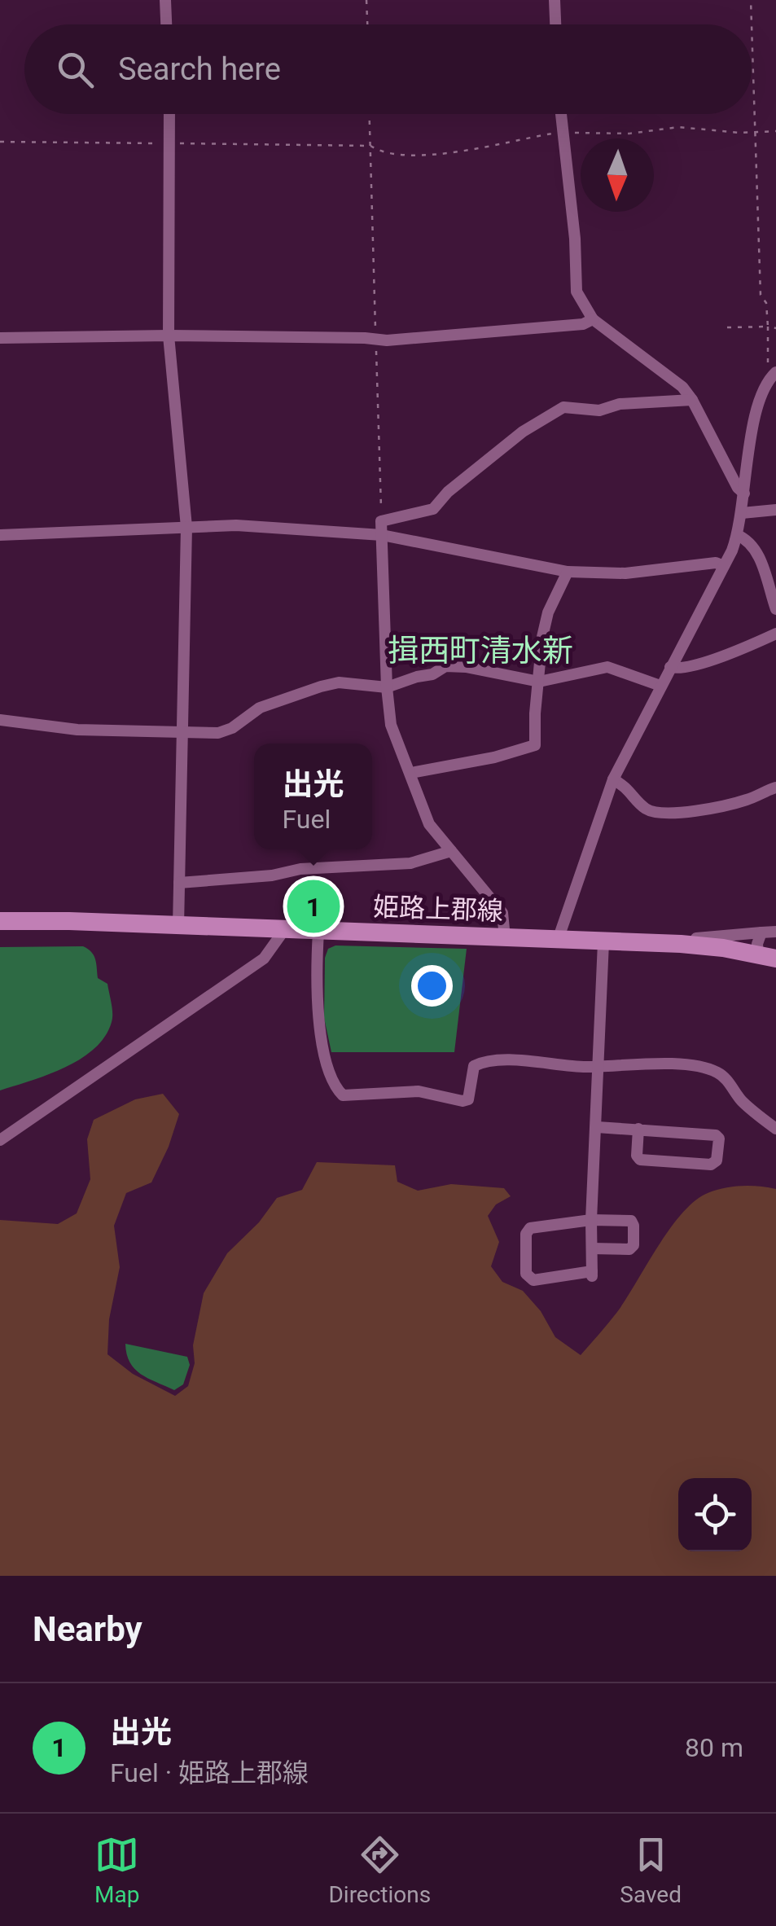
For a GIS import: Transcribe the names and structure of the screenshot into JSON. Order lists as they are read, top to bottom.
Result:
{
  "streets": {
    "main road": ["姫路上郡線"]
  },
  "districts": ["揖西町清水新"],
  "north": "bottom",
  "page": {
    "search": "Search here",
    "popup": ["出光", "Fuel"],
    "pins": "1",
    "heading": "Nearby",
    "list": [
      {
        "mark": "1",
        "name": "出光",
        "note": "Fuel · 姫路上郡線",
        "value": "80 m"
      }
    ],
    "nav": ["Map", "Directions", "Saved"]
  }
}
